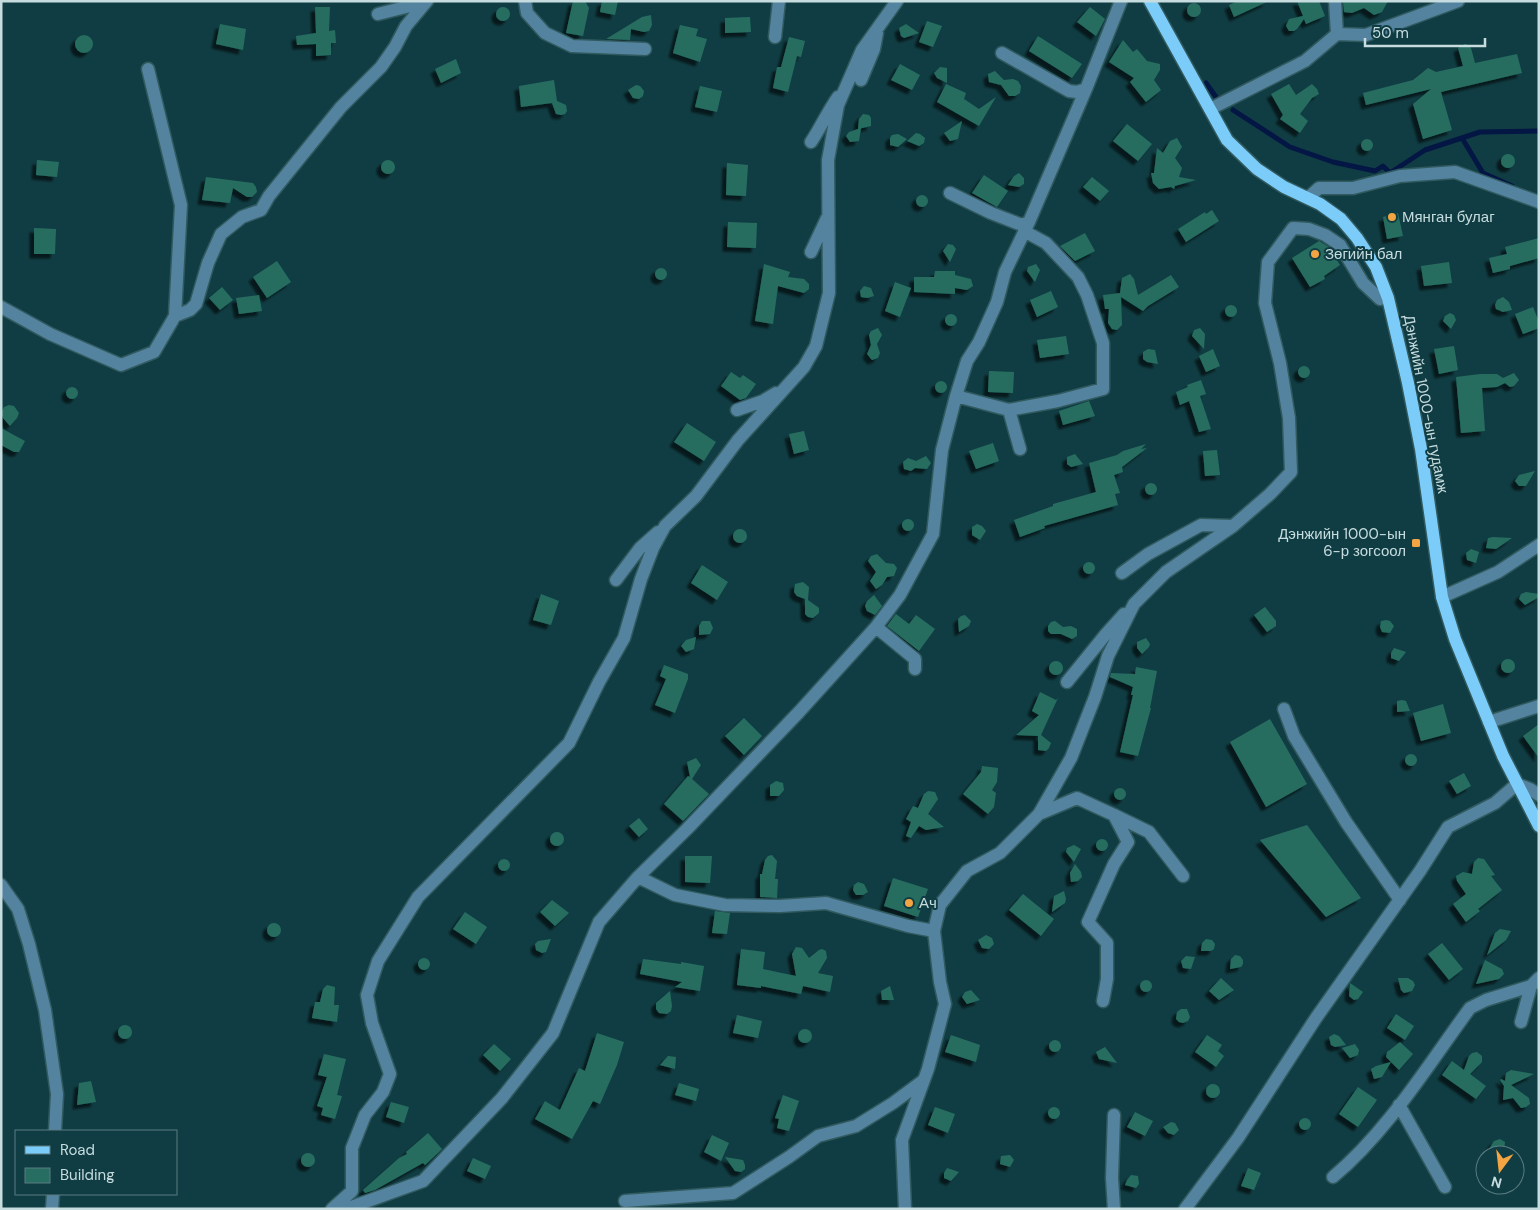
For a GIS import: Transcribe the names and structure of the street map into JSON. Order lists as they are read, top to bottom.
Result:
{
  "streets": {
    "main road": ["Дэнжийн 1000-ын гудамж"]
  },
  "places": {
    "other": ["Мянган булаг", "Зөгийн бал", "Ач"],
    "transit": ["Дэнжийн 1000-ын 6-р зогсоол"]
  },
  "legend": ["Road", "Building"],
  "scale_bar": "50 m",
  "north": "bottom"
}
